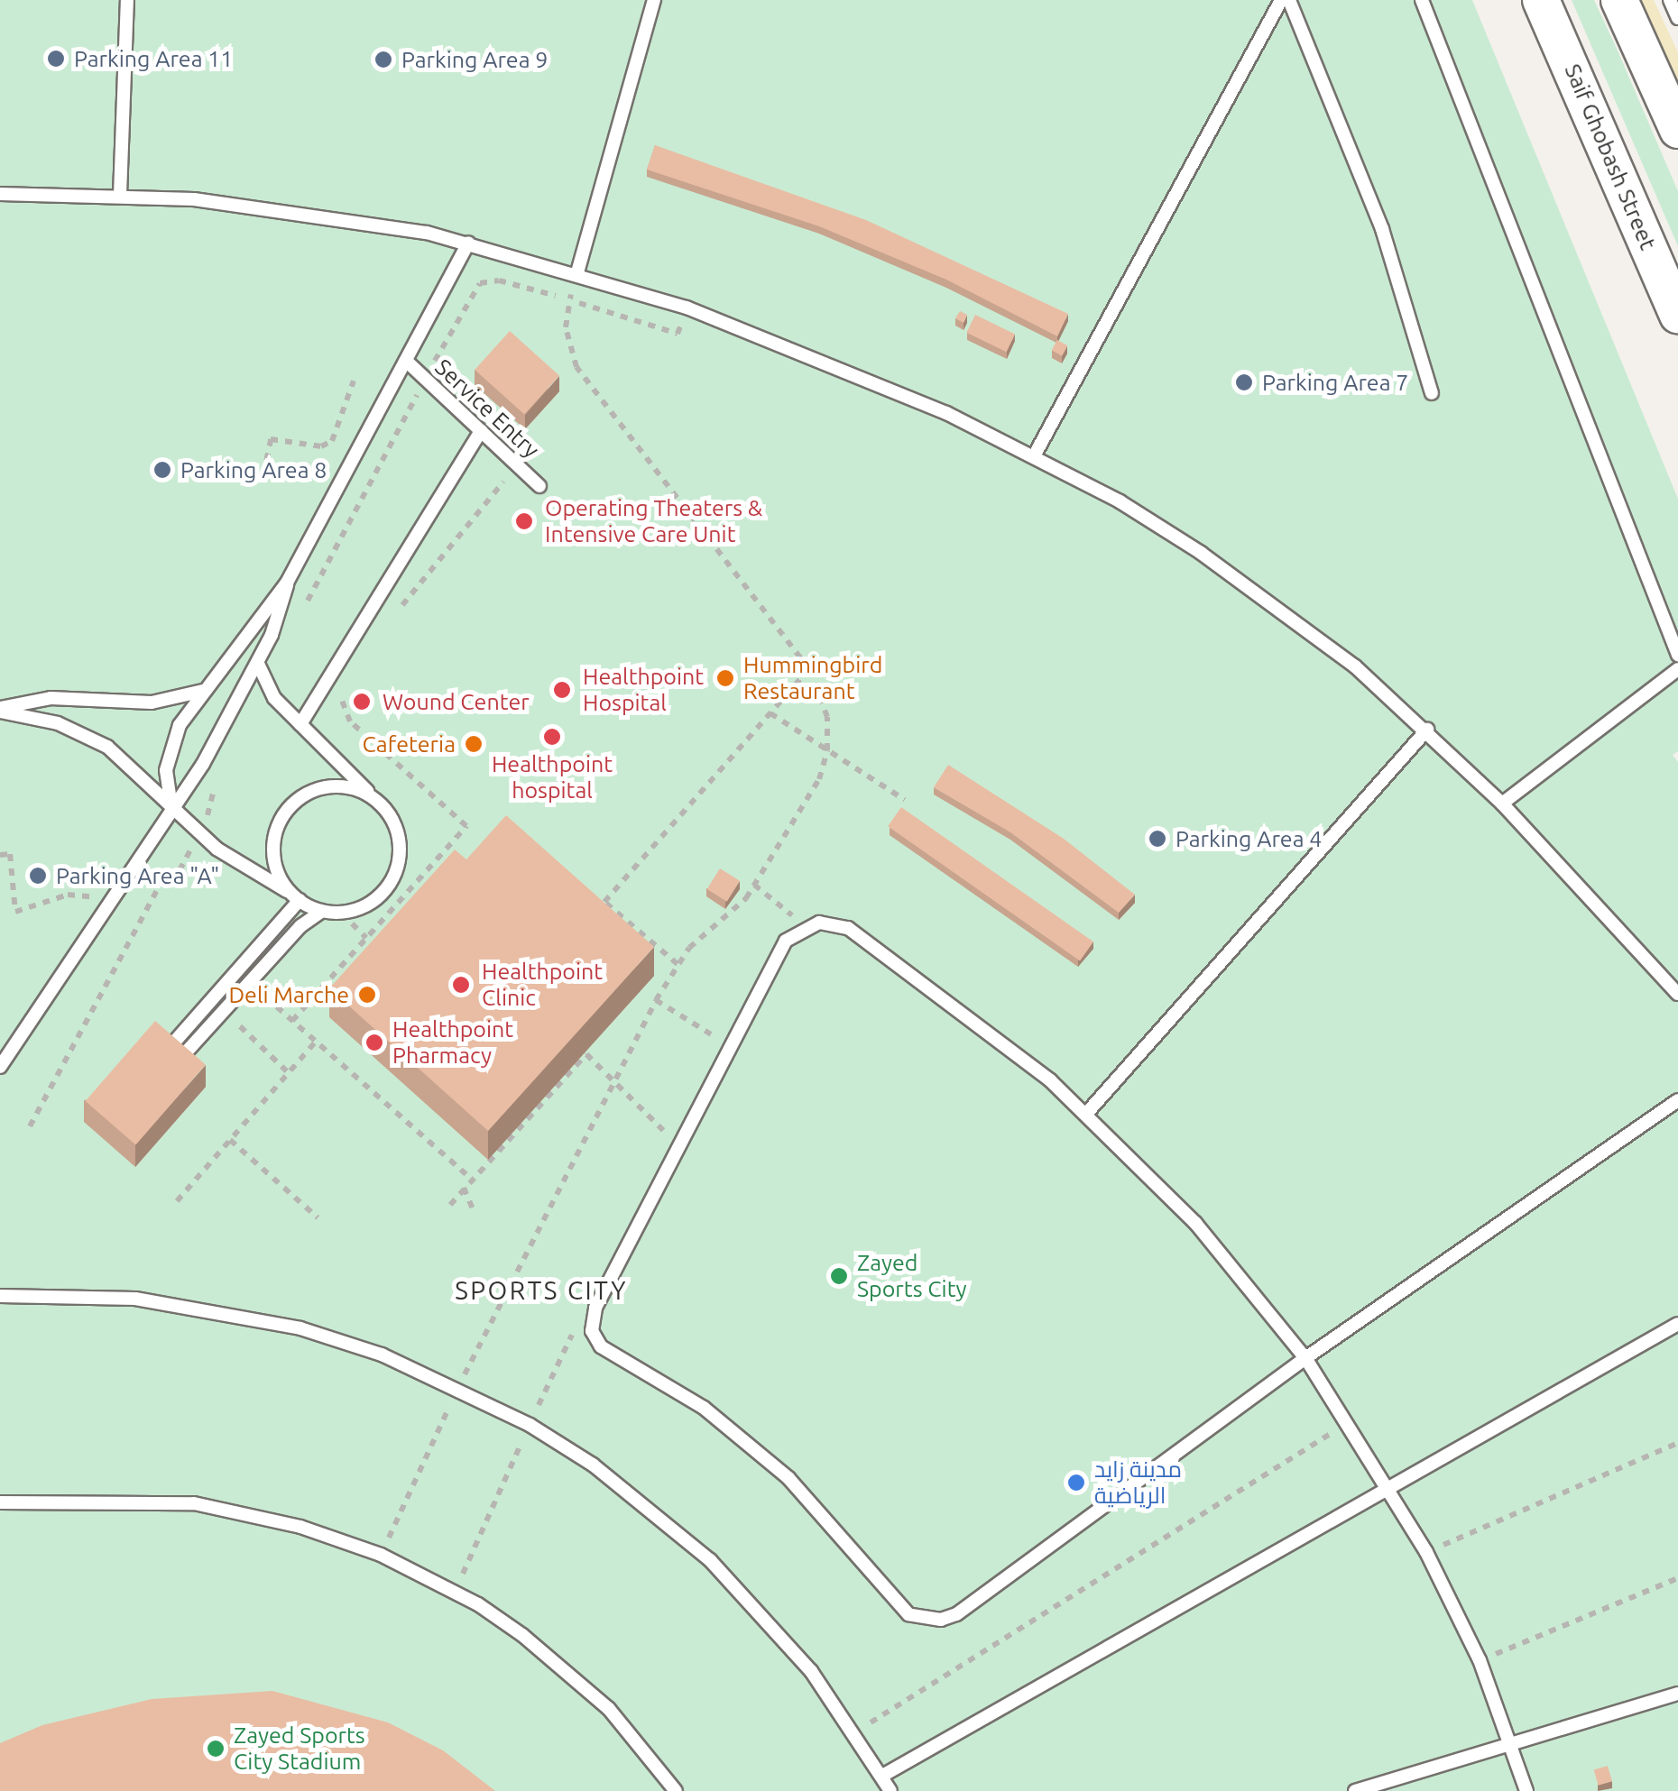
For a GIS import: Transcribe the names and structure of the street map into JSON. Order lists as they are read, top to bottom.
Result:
{
  "streets": {
    "street": ["Saif Ghobash Street"],
    "lane": ["Service Entry"]
  },
  "districts": ["SPORTS CITY"],
  "places": [
    "Parking Area 11",
    "Parking Area 9",
    "Parking Area 7",
    "Parking Area 8",
    "Operating Theaters & Intensive Care Unit",
    "Hummingbird Restaurant",
    "Healthpoint Hospital",
    "Wound Center",
    "Healthpoint hospital",
    "Cafeteria",
    "Parking Area 4",
    "Parking Area \"A\"",
    "Healthpoint Clinic",
    "Deli Marche",
    "Healthpoint Pharmacy",
    "Zayed Sports City",
    "مدينة زايد الرياضية",
    "Zayed Sports City Stadium"
  ]
}
